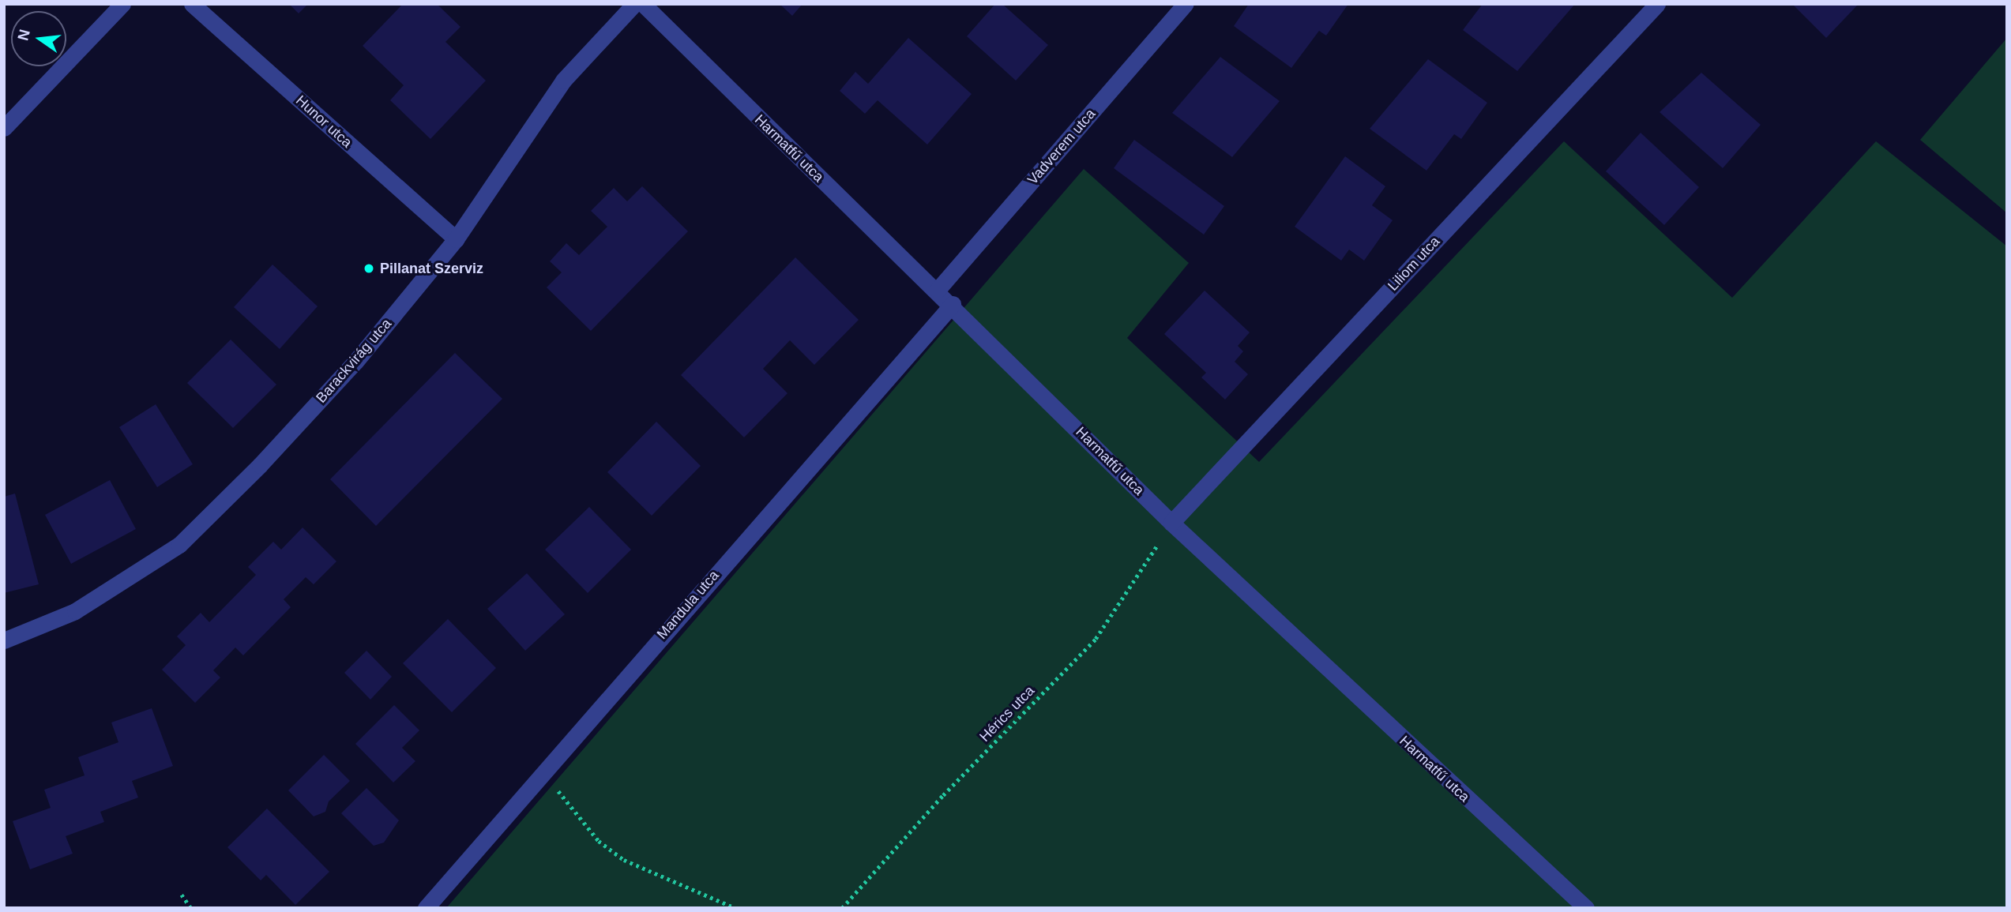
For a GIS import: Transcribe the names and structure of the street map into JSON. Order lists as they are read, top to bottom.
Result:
{
  "streets": {
    "street": [
      "Hunor utca",
      "Vadverem utca",
      "Harmatfű utca",
      "Liliom utca",
      "Barackvirág utca",
      "Mandula utca"
    ],
    "path": ["Hérics utca"]
  },
  "crossings": [
    ["Hunor utca", "Barackvirág utca"],
    ["Vadverem utca", "Harmatfű utca"],
    ["Harmatfű utca", "Liliom utca"],
    ["Harmatfű utca", "Mandula utca"],
    ["Harmatfű utca", "Hérics utca"],
    ["Liliom utca", "Hérics utca"]
  ],
  "places": ["Pillanat Szerviz"],
  "north": "left"
}
